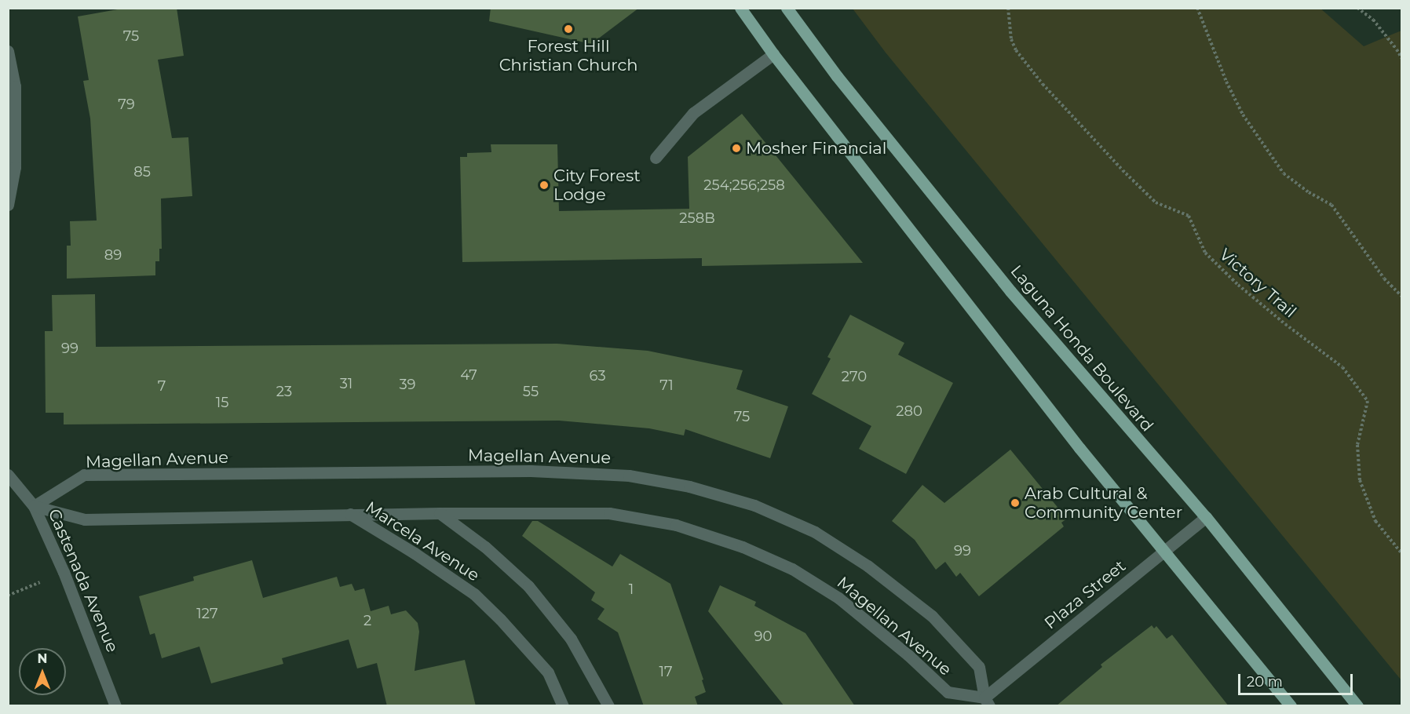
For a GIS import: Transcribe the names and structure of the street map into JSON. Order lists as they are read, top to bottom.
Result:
{
  "streets": {
    "main road": ["Laguna Honda Boulevard"],
    "street": [
      "Magellan Avenue",
      "Marcela Avenue",
      "Castenada Avenue",
      "Plaza Street"
    ],
    "path": ["Victory Trail"]
  },
  "crossings": [
    ["Laguna Honda Boulevard", "Plaza Street"],
    ["Magellan Avenue", "Marcela Avenue"],
    ["Magellan Avenue", "Castenada Avenue"],
    ["Magellan Avenue", "Plaza Street"]
  ],
  "places": [
    "Forest Hill Christian Church",
    "Mosher Financial",
    "City Forest Lodge",
    "Arab Cultural & Community Center"
  ],
  "house_numbers": [
    "75",
    "79",
    "85",
    "254;256;258",
    "258B",
    "89",
    "99",
    "47",
    "63",
    "270",
    "31",
    "39",
    "71",
    "7",
    "23",
    "55",
    "15",
    "280",
    "75",
    "99",
    "1",
    "127",
    "2",
    "90",
    "17"
  ],
  "scale_bar": "20 m",
  "north": "top"
}
